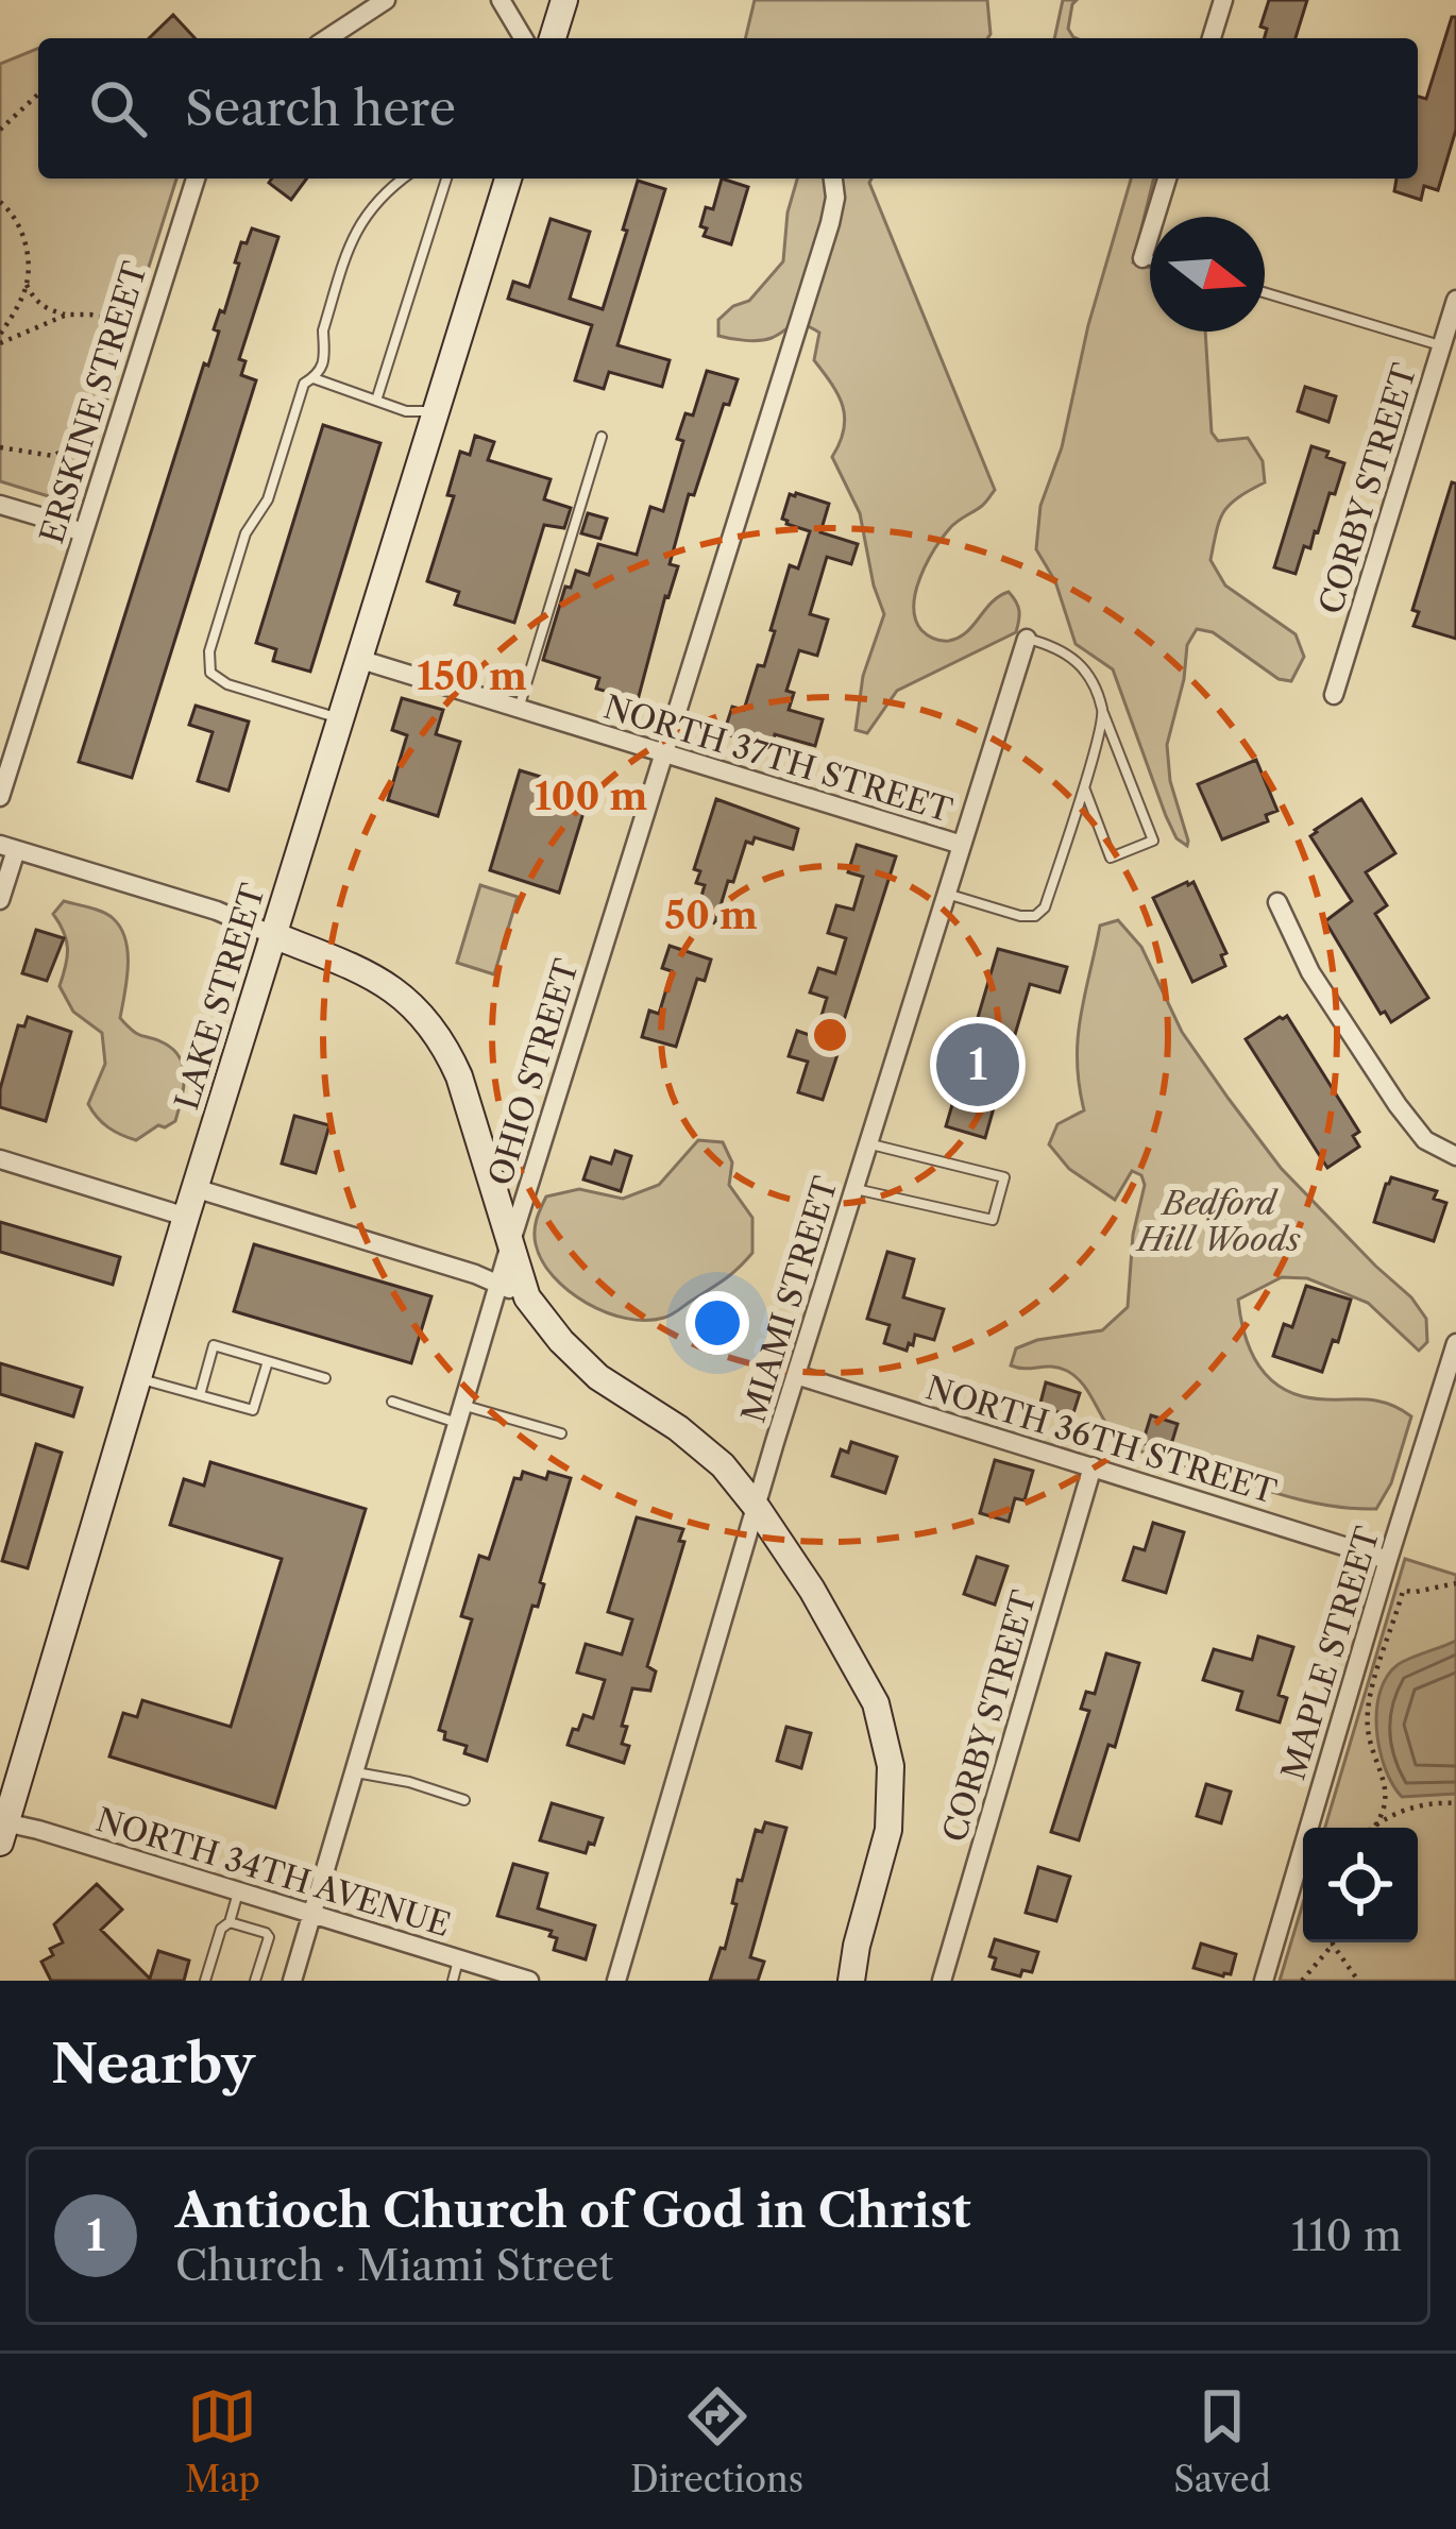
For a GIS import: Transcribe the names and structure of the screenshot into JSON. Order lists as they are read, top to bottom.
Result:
{
  "streets": {
    "main road": ["LAKE STREET"],
    "street": [
      "ERSKINE STREET",
      "CORBY STREET",
      "NORTH 37TH STREET",
      "OHIO STREET",
      "MIAMI STREET",
      "NORTH 36TH STREET",
      "MAPLE STREET",
      "NORTH 34TH AVENUE"
    ]
  },
  "crossings": [
    ["CORBY STREET", "NORTH 36TH STREET"],
    ["NORTH 37TH STREET", "LAKE STREET"],
    ["NORTH 37TH STREET", "OHIO STREET"],
    ["NORTH 37TH STREET", "MIAMI STREET"],
    ["LAKE STREET", "NORTH 34TH AVENUE"],
    ["OHIO STREET", "NORTH 34TH AVENUE"],
    ["MIAMI STREET", "NORTH 36TH STREET"],
    ["NORTH 36TH STREET", "MAPLE STREET"]
  ],
  "parks": ["Bedford Hill Woods"],
  "north": "right",
  "page": {
    "search": "Search here",
    "pins": "1",
    "heading": "Nearby",
    "list": [
      {
        "mark": "1",
        "name": "Antioch Church of God in Christ",
        "note": "Church · Miami Street",
        "value": "110 m"
      }
    ],
    "nav": ["Map", "Directions", "Saved"]
  },
  "rings": ["150 m", "100 m", "50 m"]
}
